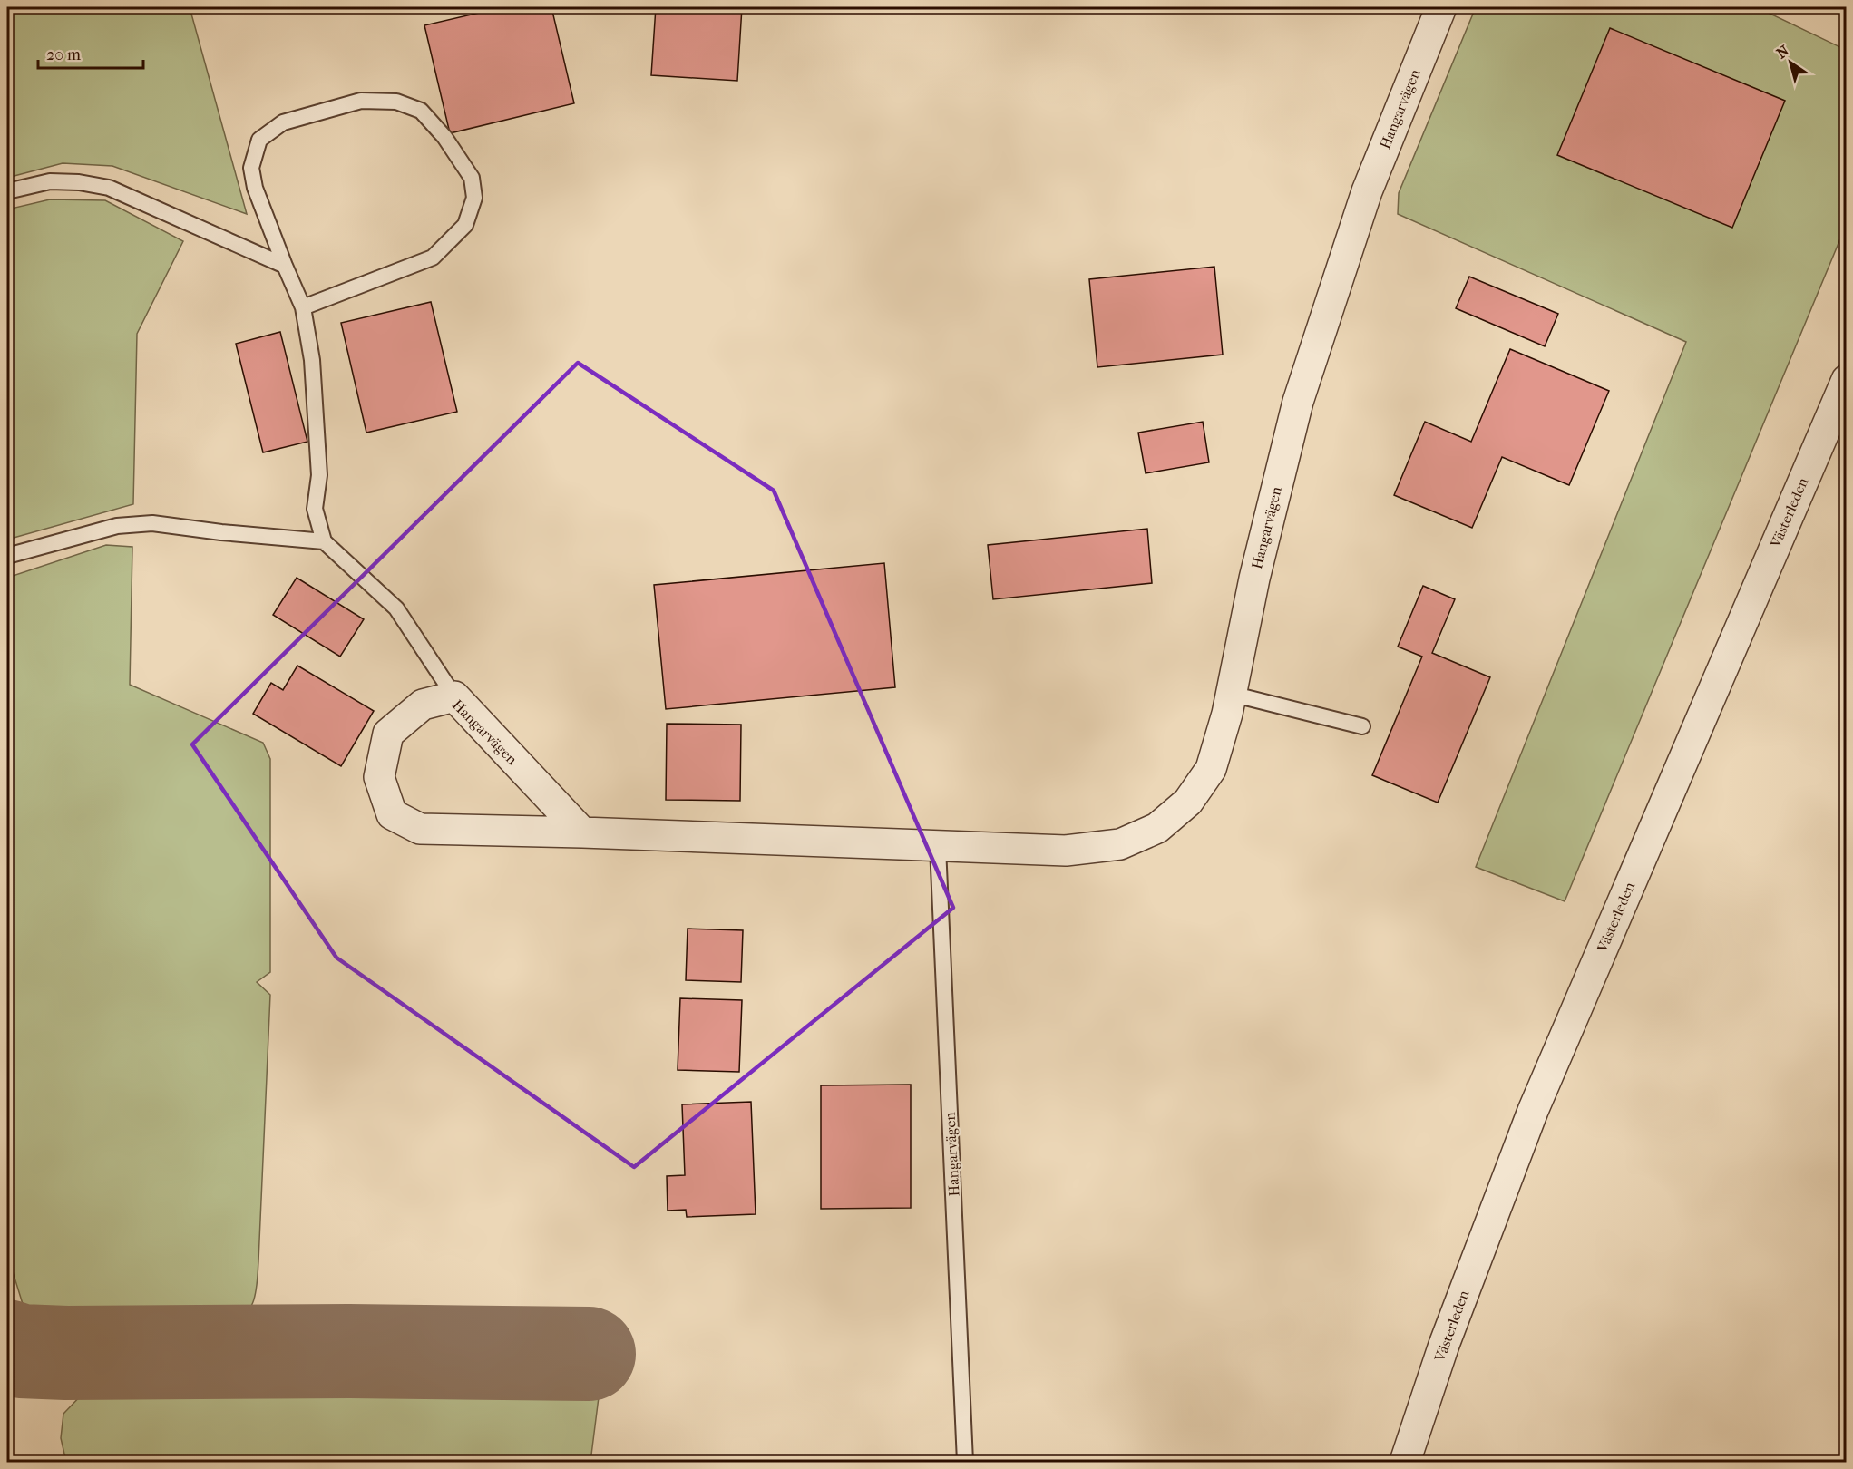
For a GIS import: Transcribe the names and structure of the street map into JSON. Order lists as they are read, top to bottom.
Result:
{
  "streets": {
    "street": ["Hangarvägen", "Västerleden"]
  },
  "scale_bar": "20 m",
  "north": "top left"
}
